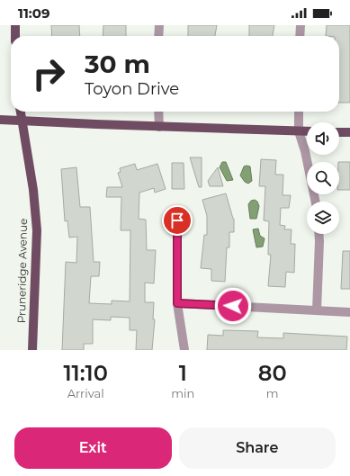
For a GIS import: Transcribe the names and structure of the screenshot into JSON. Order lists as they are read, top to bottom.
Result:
{
  "streets": {
    "main road": ["Pruneridge Avenue"]
  },
  "page": {
    "status": "11:09",
    "turn": ["30 m", "Toyon Drive"],
    "eta": [
      "11:10",
      "Arrival",
      "1",
      "min",
      "80",
      "m"
    ],
    "buttons": ["Exit", "Share"]
  }
}
